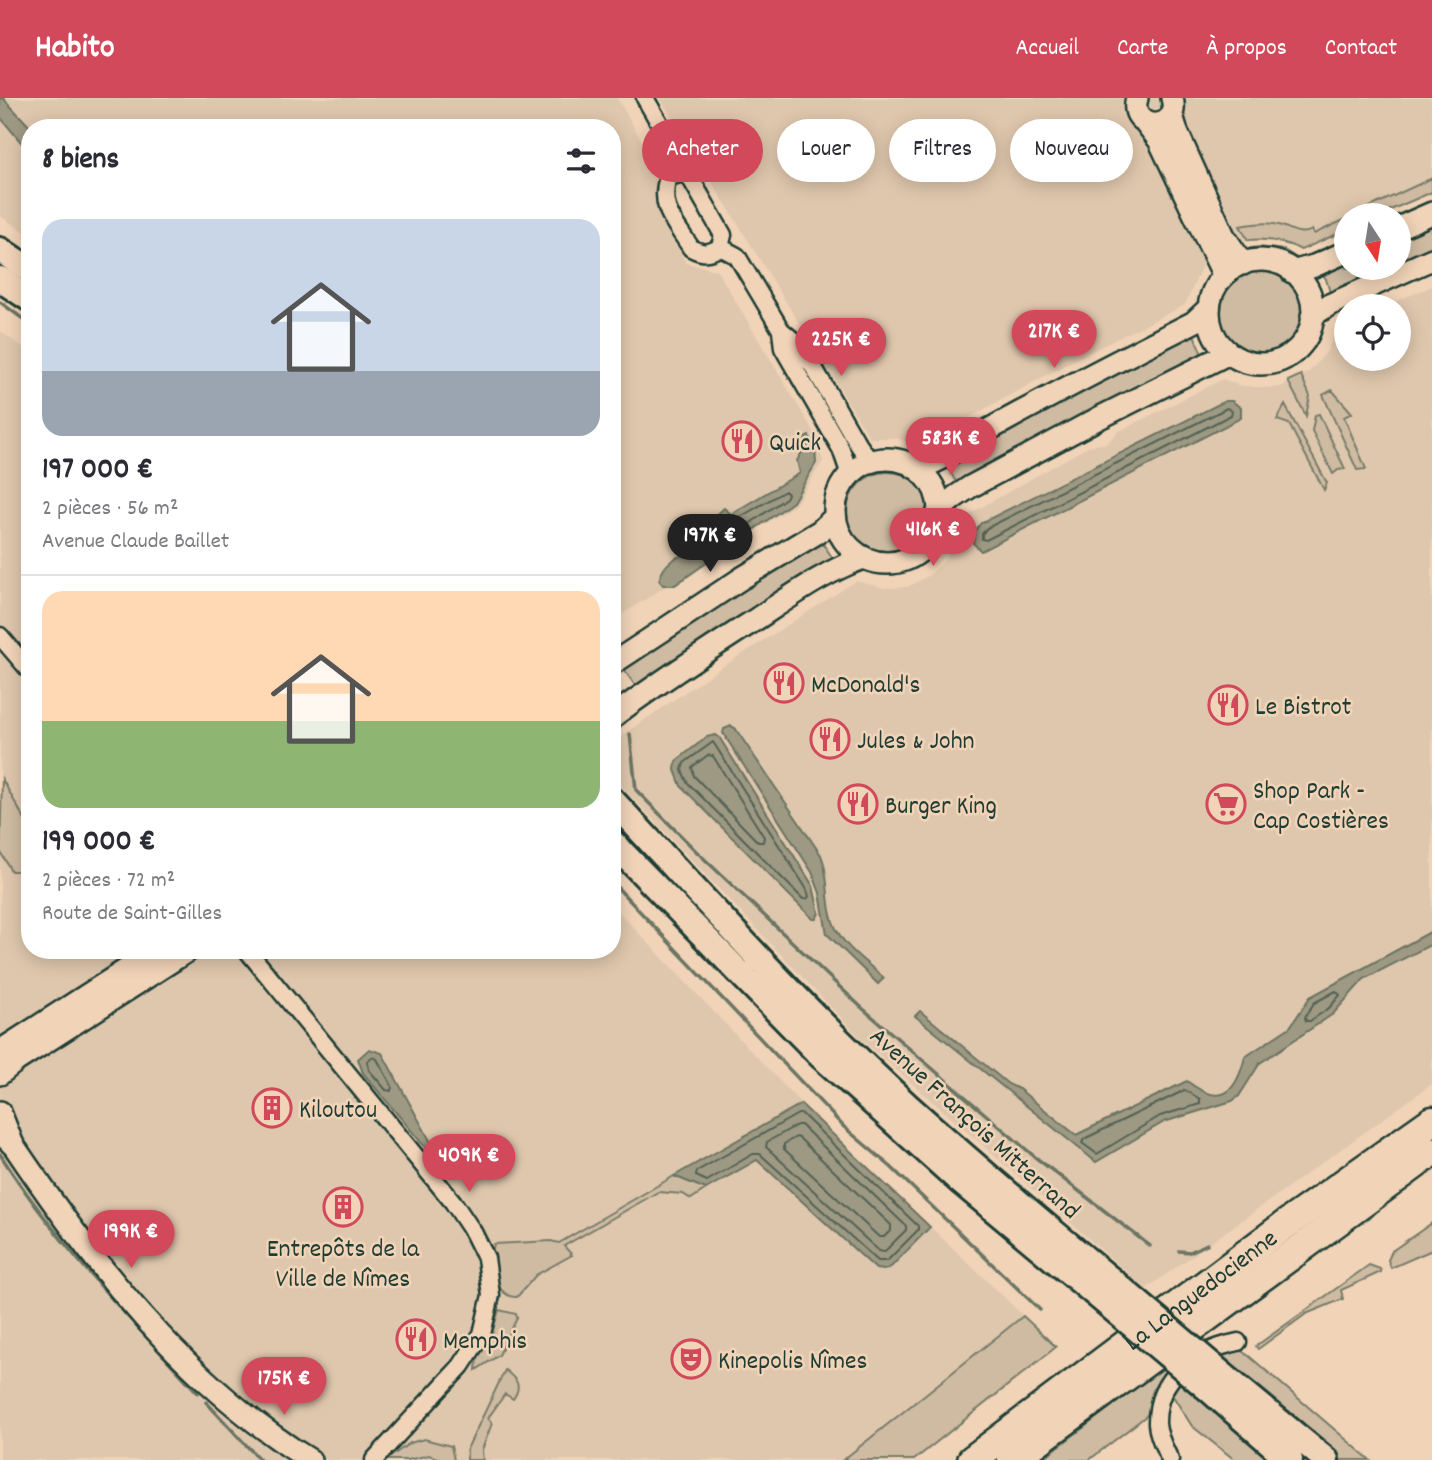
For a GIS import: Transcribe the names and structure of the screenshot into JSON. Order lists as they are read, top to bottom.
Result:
{
  "streets": {
    "highway": ["La Languedocienne"],
    "main road": ["Avenue François Mitterrand"]
  },
  "places": {
    "restaurant": [
      "Quick",
      "McDonald's",
      "Le Bistrot",
      "Jules & John",
      "Burger King",
      "Memphis"
    ],
    "supermarket": ["Shop Park - Cap Costières"],
    "building": ["Kiloutou", "Entrepôts de la Ville de Nîmes"],
    "theatre": ["Kinepolis Nîmes"]
  },
  "north": "bottom",
  "page": {
    "header": "Habito",
    "nav": [
      "Accueil",
      "Carte",
      "À propos",
      "Contact"
    ],
    "chip": [
      "Acheter",
      "Louer",
      "Filtres",
      "Nouveau"
    ],
    "heading": "8 biens",
    "list": [
      {
        "name": "197 000 €",
        "note": "2 pièces · 56 m² · Avenue Claude Baillet"
      },
      {
        "name": "199 000 €",
        "note": "2 pièces · 72 m² · Route de Saint-Gilles"
      }
    ],
    "price": [
      "217K €",
      "225K €",
      "583K €",
      "416K €",
      "197K €",
      "409K €",
      "199K €",
      "175K €"
    ]
  }
}
